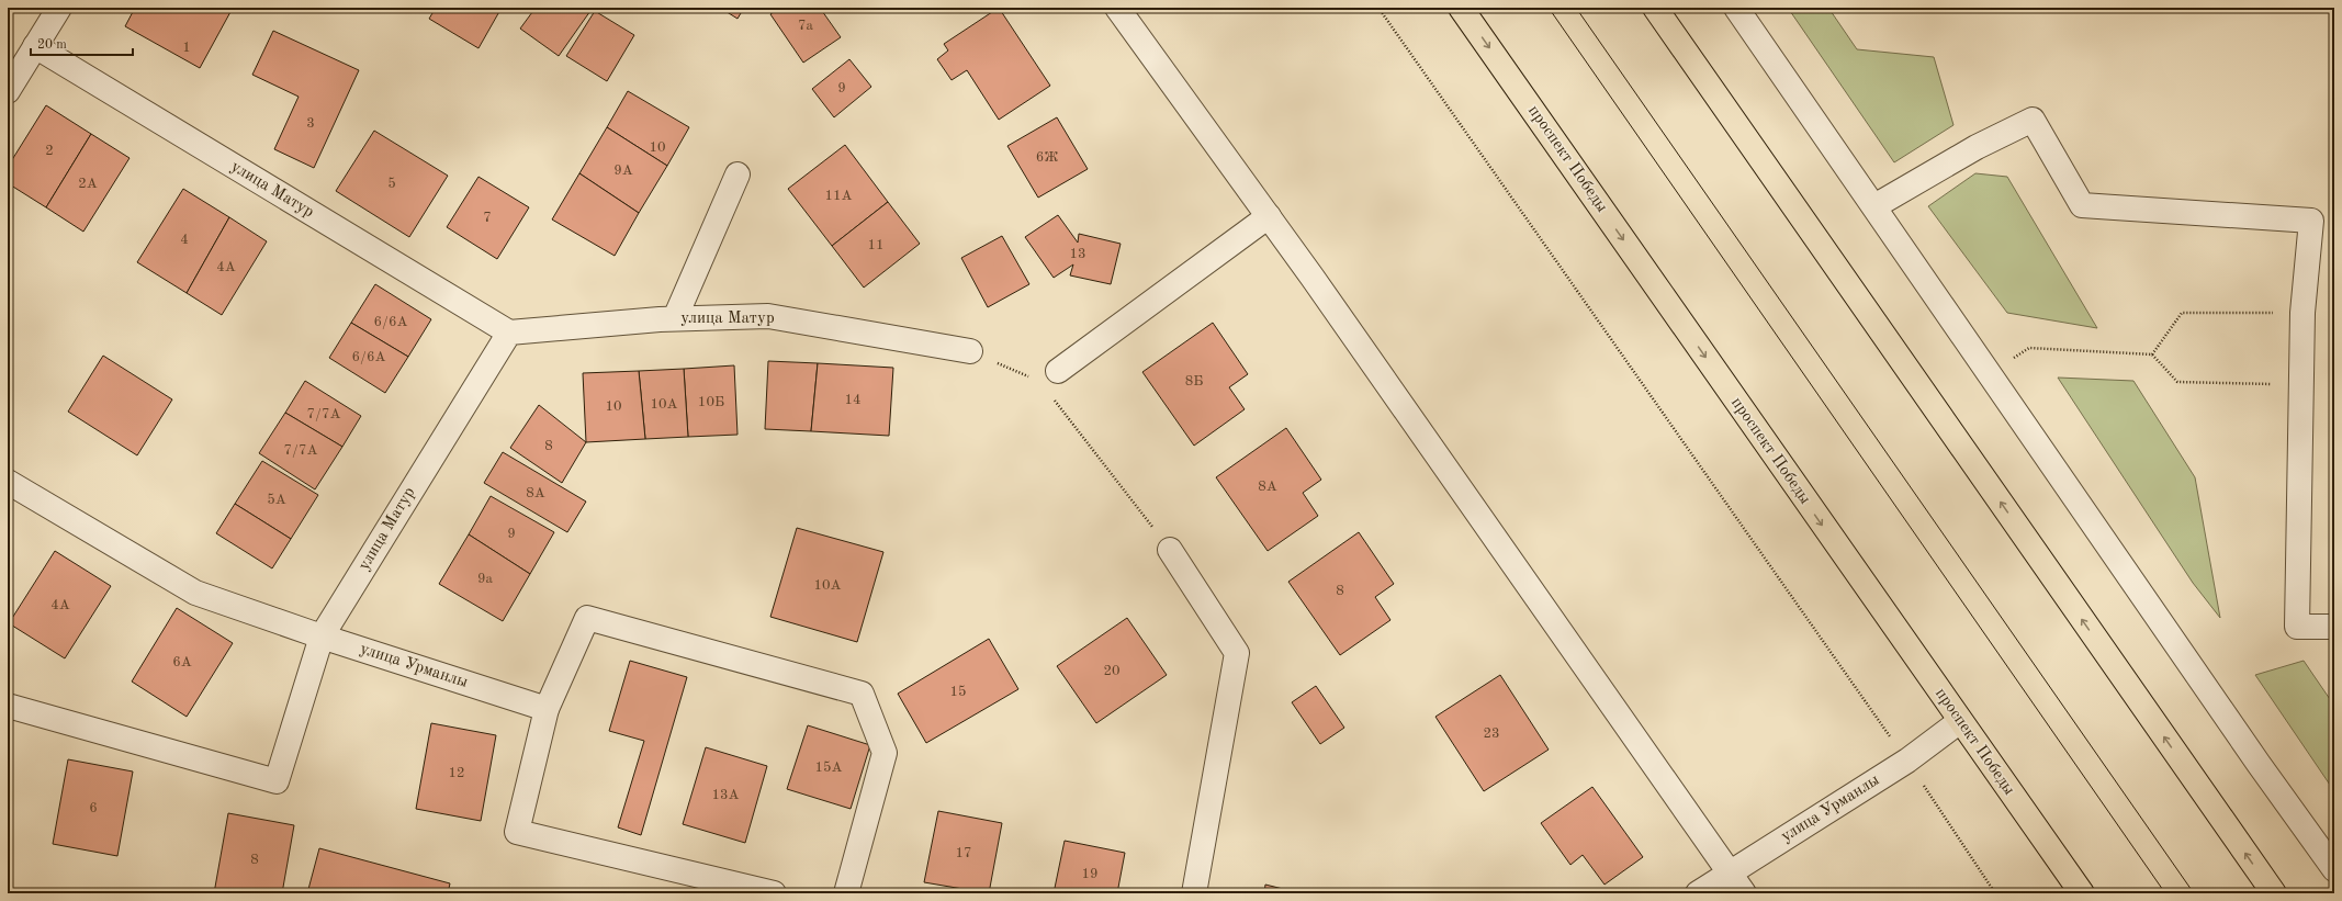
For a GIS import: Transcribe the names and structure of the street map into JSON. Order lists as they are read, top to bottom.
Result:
{
  "streets": {
    "main road": ["проспект Победы"],
    "street": ["улица Матур", "улица Урманлы"]
  },
  "crossings": [
    ["проспект Победы", "улица Урманлы"],
    ["улица Матур", "улица Урманлы"]
  ],
  "house_numbers": [
    "7а",
    "1",
    "9",
    "3",
    "10",
    "2",
    "6Ж",
    "9А",
    "2А",
    "5",
    "11А",
    "7",
    "4",
    "11",
    "13",
    "4А",
    "6/6А",
    "6/6А",
    "8Б",
    "14",
    "10Б",
    "10А",
    "10",
    "7/7А",
    "8",
    "7/7А",
    "8А",
    "8А",
    "5А",
    "9",
    "9а",
    "10А",
    "8",
    "4А",
    "6А",
    "20",
    "15",
    "23",
    "15А",
    "12",
    "13А",
    "6",
    "17",
    "8",
    "19"
  ],
  "scale_bar": "20 m"
}
